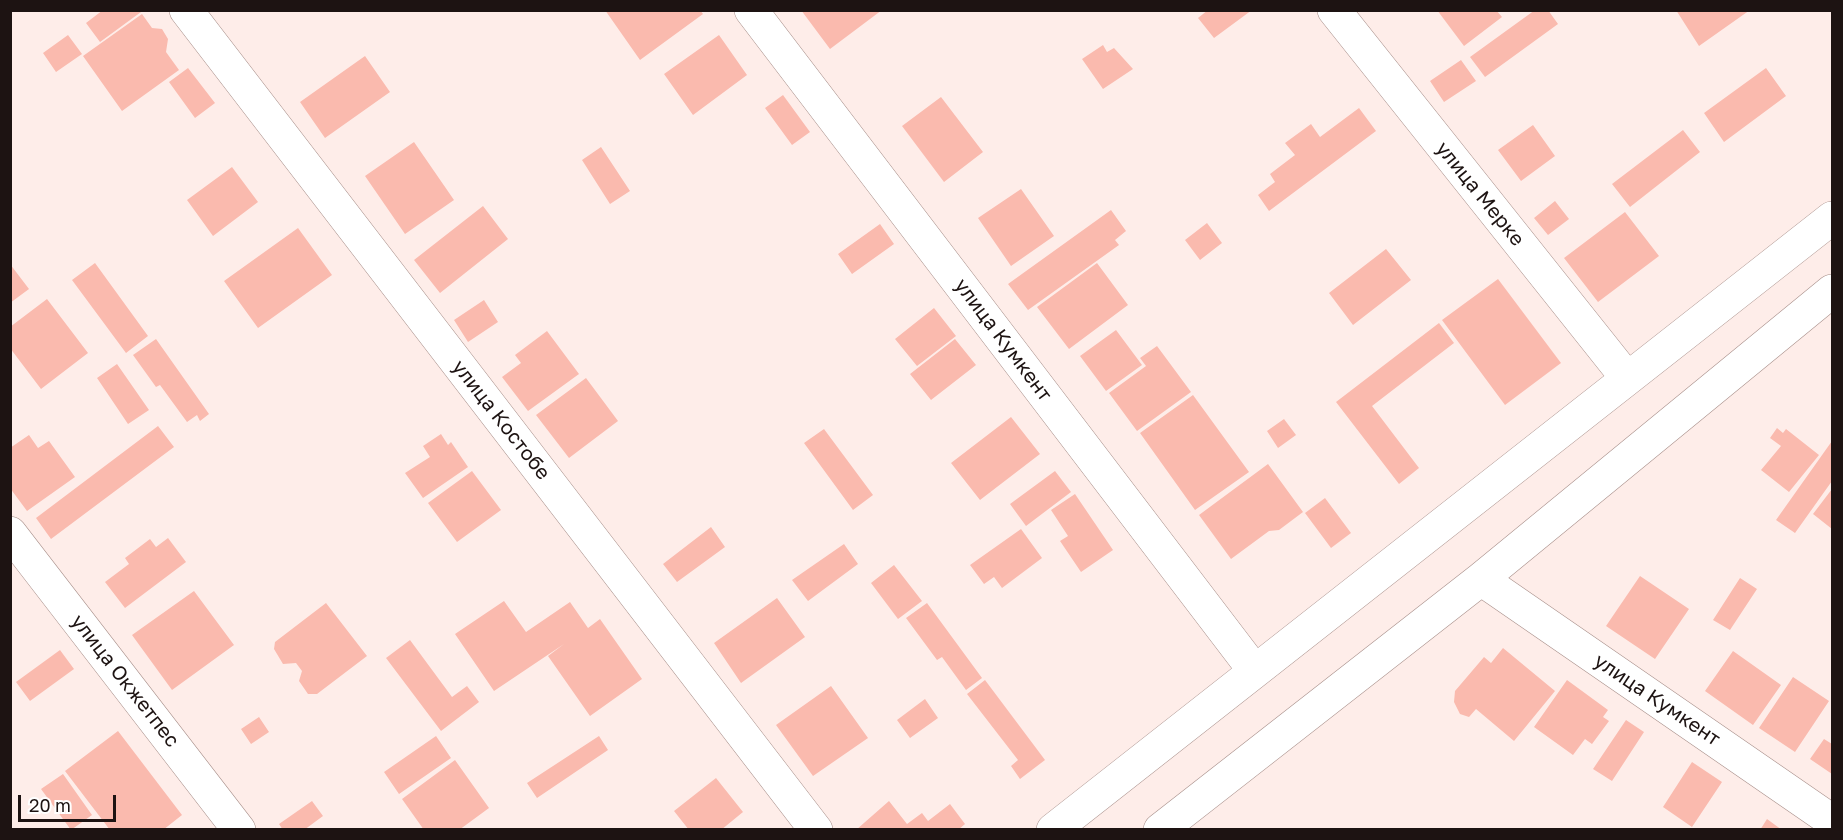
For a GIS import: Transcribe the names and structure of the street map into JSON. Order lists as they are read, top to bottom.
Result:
{
  "streets": {
    "street": [
      "улица Мерке",
      "улица Кумкент",
      "улица Костобе",
      "улица Окжетпес"
    ]
  },
  "scale_bar": "20 m"
}
